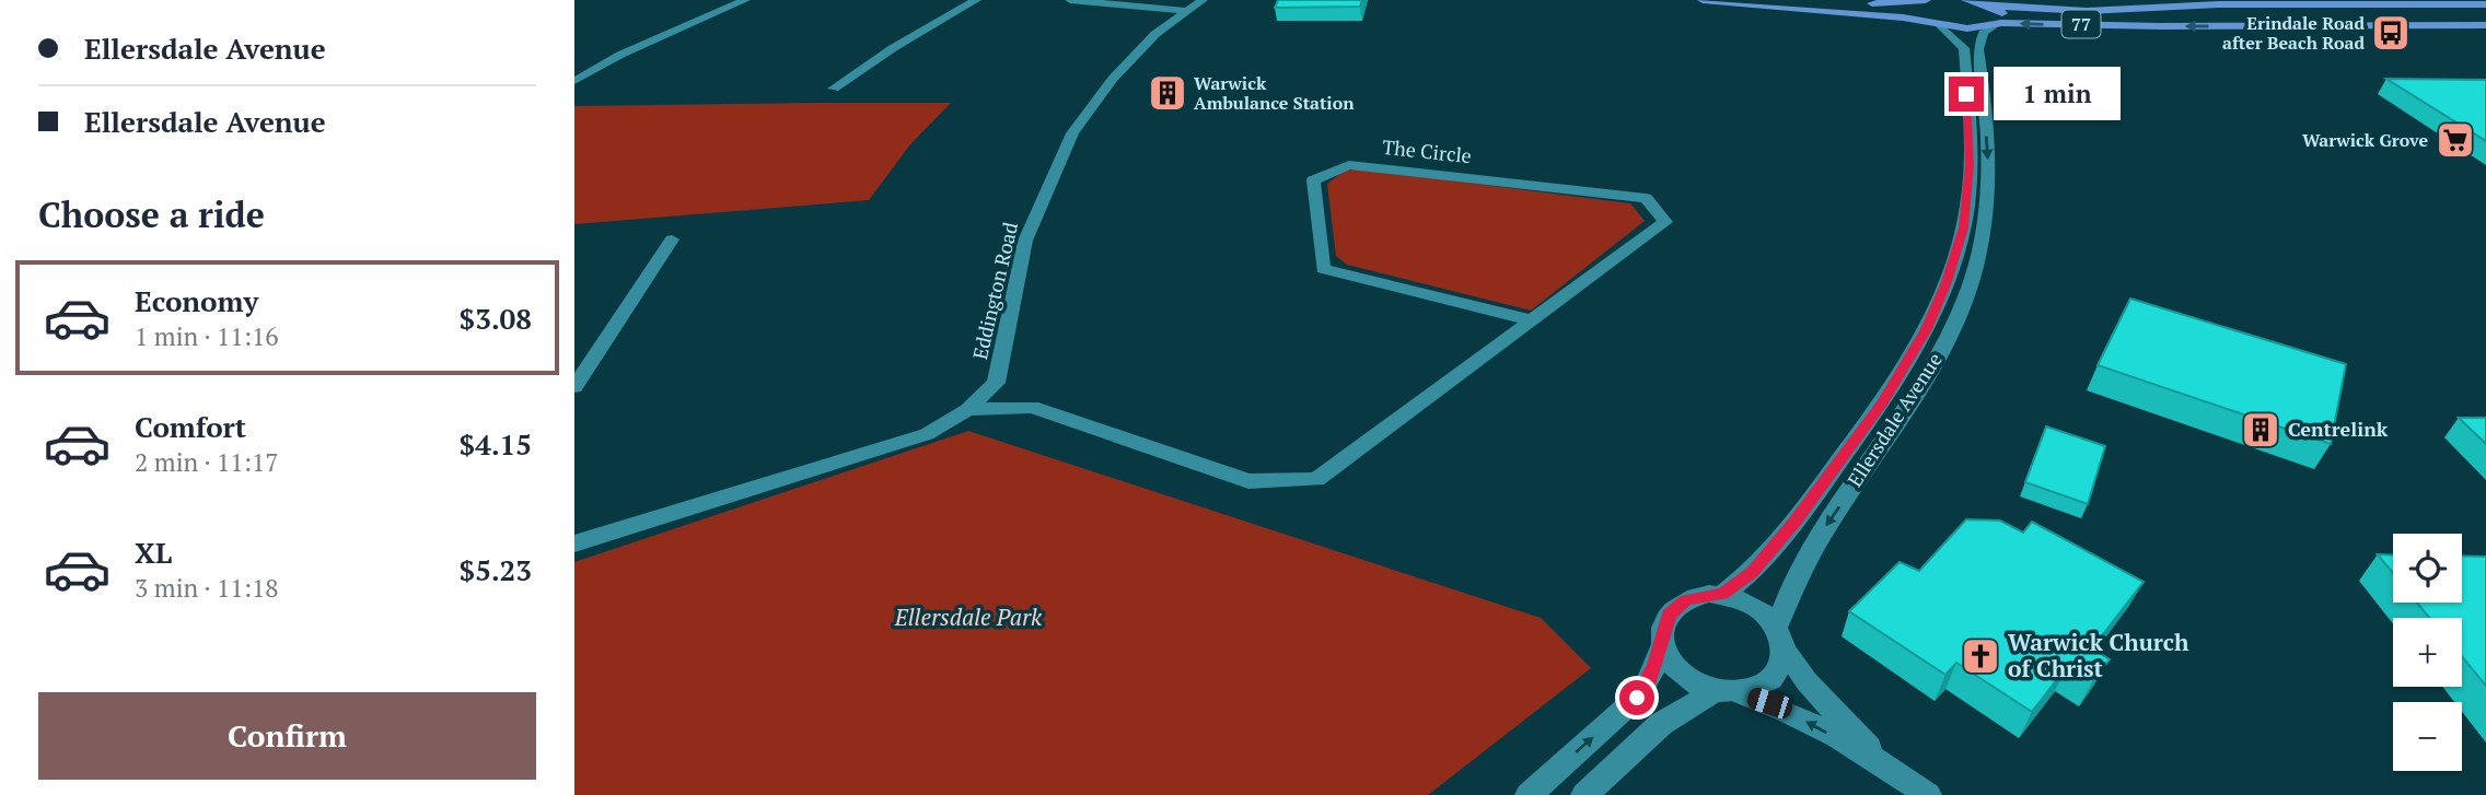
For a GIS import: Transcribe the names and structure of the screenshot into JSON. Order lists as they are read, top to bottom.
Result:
{
  "streets": {
    "main road": ["77"],
    "street": ["The Circle", "Eddington Road", "Ellersdale Avenue"]
  },
  "crossings": [
    ["77", "Ellersdale Avenue"],
    ["The Circle", "Eddington Road"]
  ],
  "parks": ["Ellersdale Park"],
  "places": {
    "bus stop": ["Erindale Road after Beach Road"],
    "building": ["Warwick Ambulance Station", "Centrelink"],
    "supermarket": ["Warwick Grove"],
    "church": ["Warwick Church of Christ"]
  },
  "page": {
    "banner": ["Ellersdale Avenue", "Ellersdale Avenue"],
    "bubble": "1 min",
    "heading": "Choose a ride",
    "list": [
      {
        "name": "Economy",
        "note": "1 min · 11:16",
        "value": "$3.08"
      },
      {
        "name": "Comfort",
        "note": "2 min · 11:17",
        "value": "$4.15"
      },
      {
        "name": "XL",
        "note": "3 min · 11:18",
        "value": "$5.23"
      }
    ],
    "map_buttons": ["+", "−"],
    "buttons": "Confirm"
  }
}
